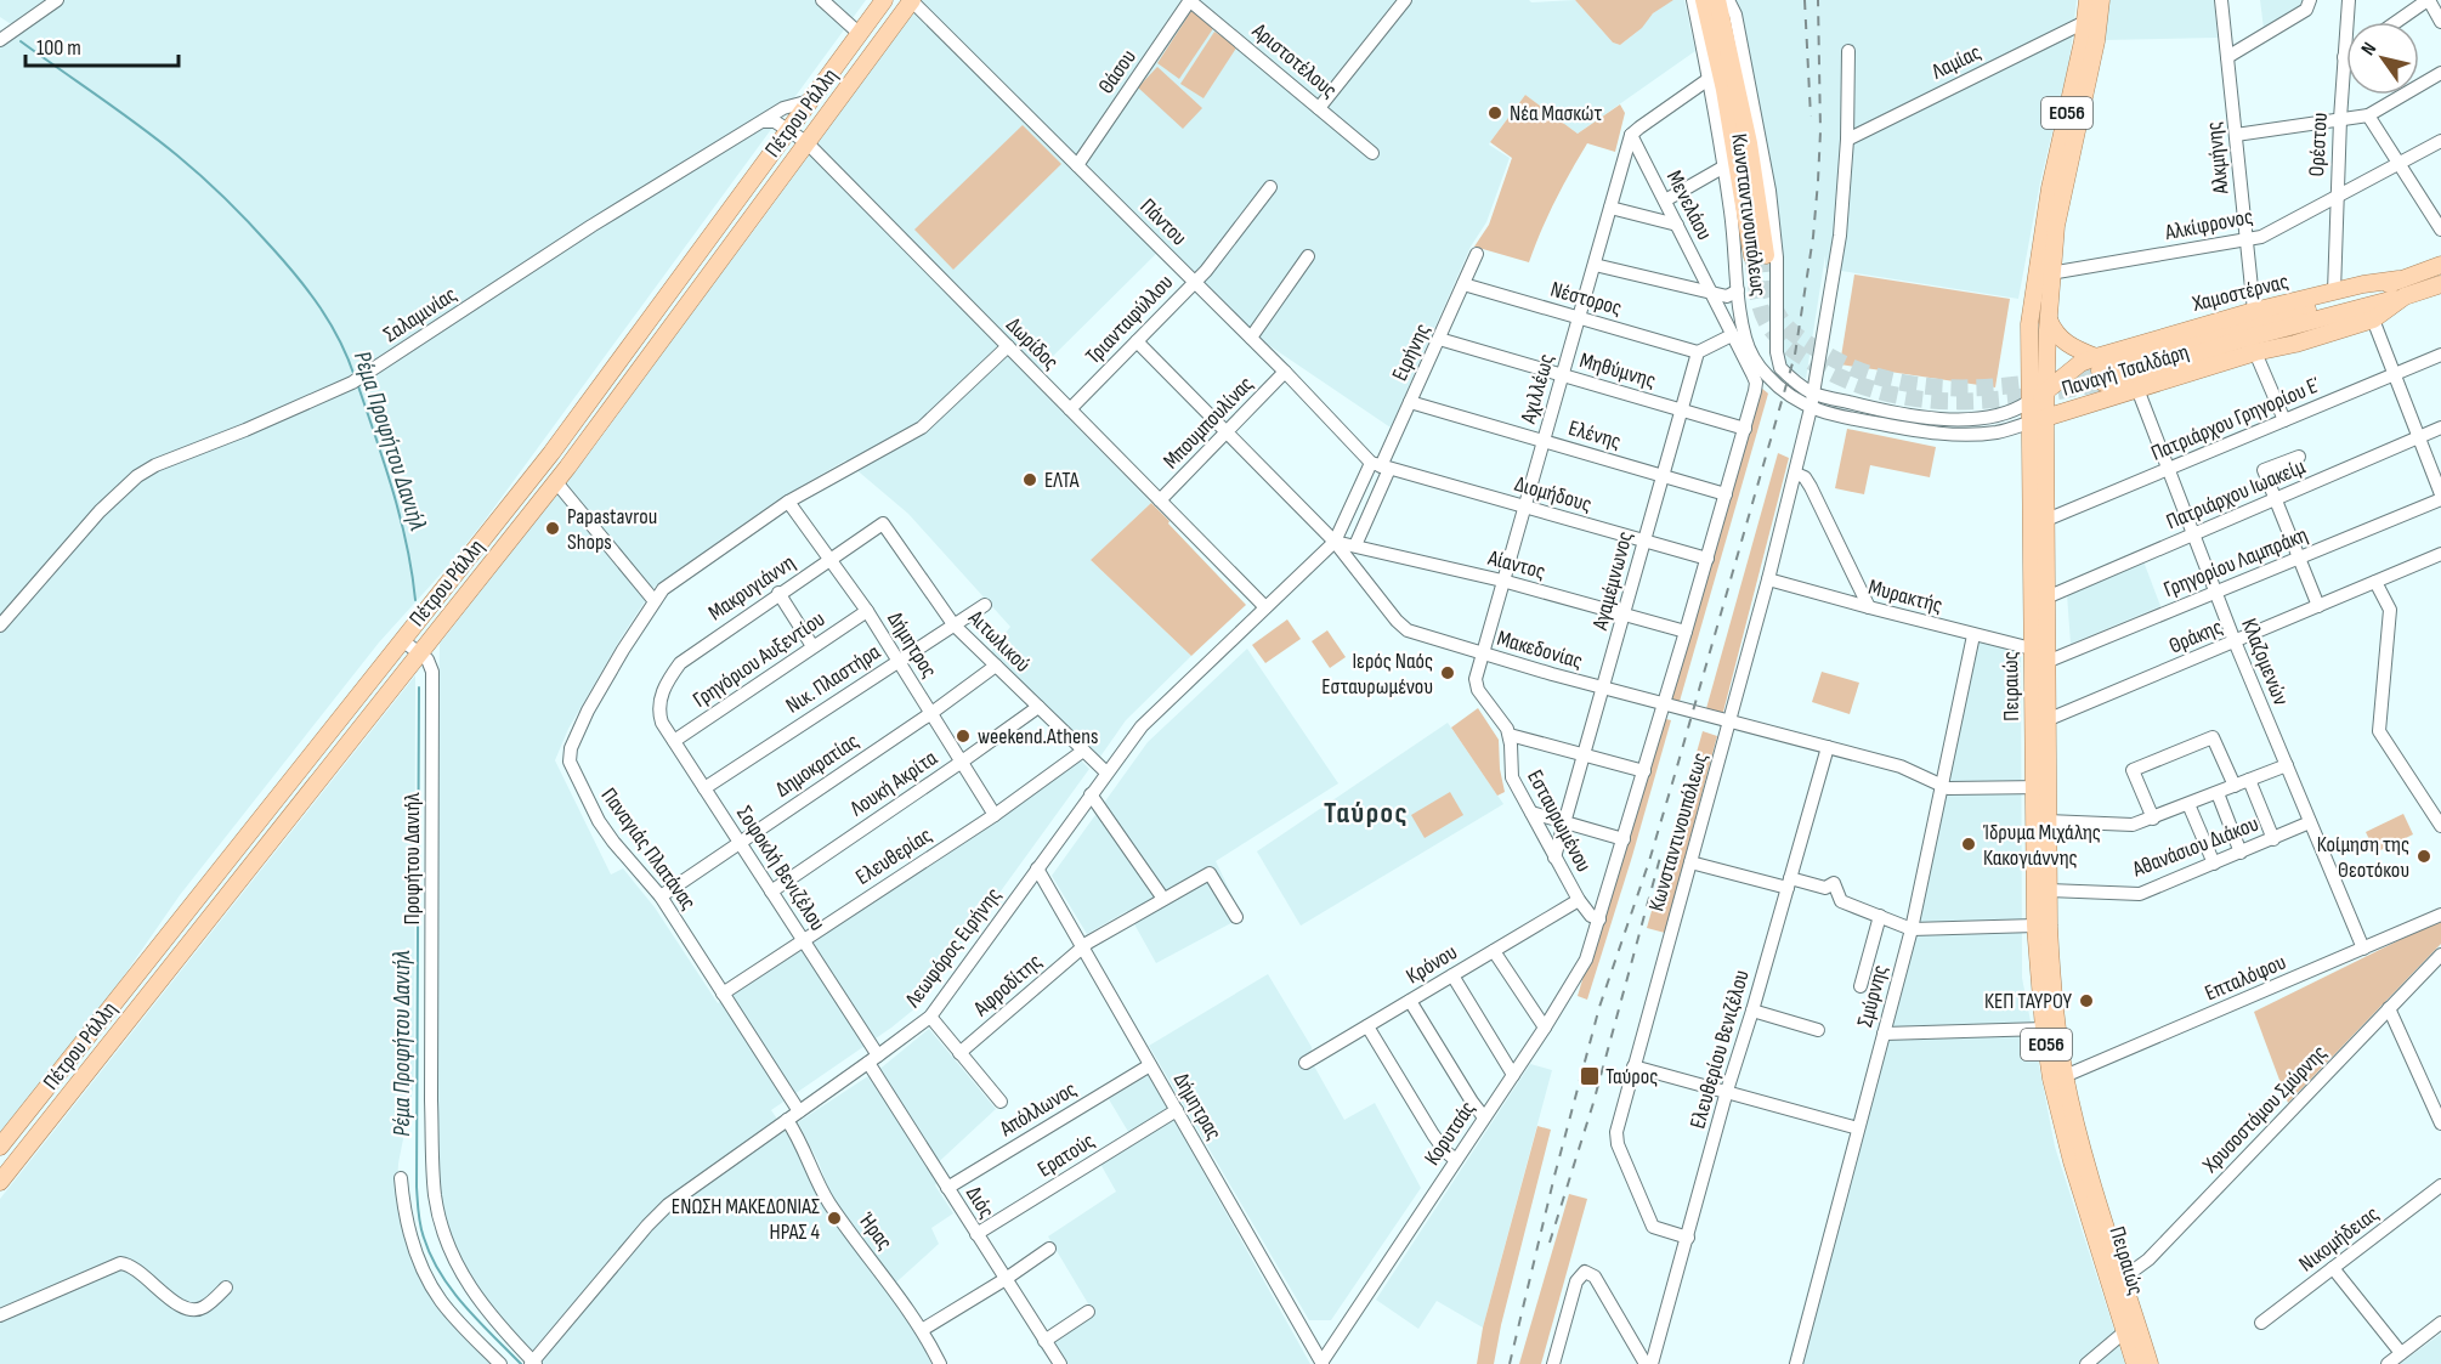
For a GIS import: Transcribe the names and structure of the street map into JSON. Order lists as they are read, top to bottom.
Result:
{
  "streets": {
    "main road": [
      "Πέτρου Ράλλη",
      "ΕΟ56",
      "Χαμοστέρνας",
      "Παναγή Τσαλδάρη",
      "Πειραιώς"
    ],
    "street": [
      "Αριστοτέλους",
      "Λαμίας",
      "Θάσου",
      "Ορέστου",
      "Αλκμήνης",
      "Μενελάου",
      "Κωνσταντινουπόλεως",
      "Πάντου",
      "Αλκίφρονος",
      "Νέστορος",
      "Σαλαμινίας",
      "Τριανταφύλλου",
      "Δωρίδος",
      "Ειρήνης",
      "Μηθύμνης",
      "Αχιλλέως",
      "Πατριάρχου Γρηγορίου Ε΄",
      "Μπουμπουλίνας",
      "Ελένης",
      "Διομήδους",
      "Πατριάρχου Ιωακείμ",
      "Γρηγορίου Λαμπράκη",
      "Αίαντος",
      "Αγαμέμνωνος",
      "Μακρυγιάννη",
      "Μυρακτής",
      "Θράκης",
      "Αιτωλικού",
      "Δήμητρος",
      "Μακεδονίας",
      "Γρηγόριου Αυξεντίου",
      "Κλαζομενών",
      "Νικ. Πλαστήρα",
      "Δημοκρατίας",
      "Λουκή Ακρίτα",
      "Εσταυρωμένου",
      "Αθανάσιου Διάκου",
      "Παναγιάς Πλατάνας",
      "Ελευθερίας",
      "Προφήτου Δανιήλ",
      "Σοφοκλή Βενιζέλου",
      "Λεωφόρος Ειρήνης",
      "Κρόνου",
      "Επταλόφου",
      "Αφροδίτης",
      "Σμύρνης",
      "Ελευθερίου Βενιζέλου",
      "Δήμητρας",
      "Απόλλωνος",
      "Χρυσοστόμου Σμύρνης",
      "Κορυτσάς",
      "Ερατούς",
      "Διός",
      "Ήρας",
      "Νικομήδειας"
    ]
  },
  "crossings": [
    ["Αριστοτέλους", "Θάσου"],
    ["Λαμίας", "Κωνσταντινουπόλεως"],
    ["Λαμίας", "Πειραιώς"],
    ["Θάσου", "Πάντου"],
    ["Πέτρου Ράλλη", "Πάντου"],
    ["Πέτρου Ράλλη", "Σαλαμινίας"],
    ["Πέτρου Ράλλη", "Δωρίδος"],
    ["Πέτρου Ράλλη", "Προφήτου Δανιήλ"],
    ["Ορέστου", "Αλκίφρονος"],
    ["Ορέστου", "Χαμοστέρνας"],
    ["Αλκμήνης", "Αλκίφρονος"],
    ["Αλκμήνης", "Χαμοστέρνας"],
    ["Μενελάου", "Μηθύμνης"],
    ["Μενελάου", "Αχιλλέως"],
    ["Κωνσταντινουπόλεως", "Παναγή Τσαλδάρη"],
    ["Κωνσταντινουπόλεως", "Μυρακτής"],
    ["Κωνσταντινουπόλεως", "Μακεδονίας"],
    ["Κωνσταντινουπόλεως", "Ελευθερίου Βενιζέλου"],
    ["Πάντου", "Τριανταφύλλου"],
    ["Πάντου", "Ειρήνης"],
    ["Πάντου", "Μπουμπουλίνας"],
    ["Πάντου", "Διομήδους"],
    ["Αλκίφρονος", "Πειραιώς"],
    ["Νέστορος", "Ειρήνης"],
    ["Νέστορος", "Αχιλλέως"],
    ["Νέστορος", "Αγαμέμνωνος"],
    ["Σαλαμινίας", "Δωρίδος"],
    ["Τριανταφύλλου", "Δωρίδος"],
    ["Τριανταφύλλου", "Μακεδονίας"],
    ["Δωρίδος", "Μπουμπουλίνας"],
    ["Δωρίδος", "Παναγιάς Πλατάνας"],
    ["Δωρίδος", "Λεωφόρος Ειρήνης"],
    ["Ειρήνης", "Μηθύμνης"],
    ["Ειρήνης", "Ελένης"],
    ["Ειρήνης", "Διομήδους"],
    ["Ειρήνης", "Αίαντος"],
    ["Ειρήνης", "Μακεδονίας"],
    ["Ειρήνης", "Λεωφόρος Ειρήνης"],
    ["Μηθύμνης", "Αχιλλέως"],
    ["Μηθύμνης", "Αγαμέμνωνος"],
    ["Παναγή Τσαλδάρη", "Κλαζομενών"],
    ["Παναγή Τσαλδάρη", "Πειραιώς"],
    ["Αχιλλέως", "Ελένης"],
    ["Αχιλλέως", "Διομήδους"],
    ["Αχιλλέως", "Αίαντος"],
    ["Αχιλλέως", "Μακεδονίας"],
    ["Πατριάρχου Γρηγορίου Ε΄", "Κλαζομενών"],
    ["Πατριάρχου Γρηγορίου Ε΄", "Πειραιώς"],
    ["Μπουμπουλίνας", "Μακεδονίας"],
    ["Ελένης", "Αγαμέμνωνος"],
    ["Διομήδους", "Αγαμέμνωνος"],
    ["Πατριάρχου Ιωακείμ", "Κλαζομενών"],
    ["Πατριάρχου Ιωακείμ", "Πειραιώς"],
    ["Γρηγορίου Λαμπράκη", "Κλαζομενών"],
    ["Γρηγορίου Λαμπράκη", "Πειραιώς"],
    ["Αίαντος", "Αγαμέμνωνος"],
    ["Αίαντος", "Μακεδονίας"],
    ["Αίαντος", "Λεωφόρος Ειρήνης"],
    ["Αγαμέμνωνος", "Μακεδονίας"],
    ["Αγαμέμνωνος", "Εσταυρωμένου"],
    ["Μακρυγιάννη", "Αιτωλικού"],
    ["Μακρυγιάννη", "Δήμητρος"],
    ["Μακρυγιάννη", "Σοφοκλή Βενιζέλου"],
    ["Μυρακτής", "Πειραιώς"],
    ["Μυρακτής", "Σμύρνης"],
    ["Θράκης", "Κλαζομενών"],
    ["Θράκης", "Πειραιώς"],
    ["Αιτωλικού", "Νικ. Πλαστήρα"],
    ["Αιτωλικού", "Δημοκρατίας"],
    ["Αιτωλικού", "Λουκή Ακρίτα"],
    ["Αιτωλικού", "Ελευθερίας"],
    ["Αιτωλικού", "Λεωφόρος Ειρήνης"],
    ["Δήμητρος", "Γρηγόριου Αυξεντίου"],
    ["Δήμητρος", "Νικ. Πλαστήρα"],
    ["Δήμητρος", "Δημοκρατίας"],
    ["Δήμητρος", "Λουκή Ακρίτα"],
    ["Δήμητρος", "Παναγιάς Πλατάνας"],
    ["Δήμητρος", "Ελευθερίας"],
    ["Μακεδονίας", "Πειραιώς"],
    ["Μακεδονίας", "Λεωφόρος Ειρήνης"],
    ["Μακεδονίας", "Σμύρνης"],
    ["Μακεδονίας", "Ελευθερίου Βενιζέλου"],
    ["Γρηγόριου Αυξεντίου", "Σοφοκλή Βενιζέλου"],
    ["Κλαζομενών", "Αθανάσιου Διάκου"],
    ["Κλαζομενών", "Επταλόφου"],
    ["Νικ. Πλαστήρα", "Σοφοκλή Βενιζέλου"],
    ["Πειραιώς", "Αθανάσιου Διάκου"],
    ["Πειραιώς", "Επταλόφου"],
    ["Πειραιώς", "Χρυσοστόμου Σμύρνης"],
    ["Δημοκρατίας", "Παναγιάς Πλατάνας"],
    ["Δημοκρατίας", "Σοφοκλή Βενιζέλου"],
    ["Λουκή Ακρίτα", "Σοφοκλή Βενιζέλου"],
    ["Εσταυρωμένου", "Κρόνου"],
    ["Εσταυρωμένου", "Κορυτσάς"],
    ["Παναγιάς Πλατάνας", "Ελευθερίας"],
    ["Παναγιάς Πλατάνας", "Λεωφόρος Ειρήνης"],
    ["Ελευθερίας", "Σοφοκλή Βενιζέλου"],
    ["Προφήτου Δανιήλ", "Λεωφόρος Ειρήνης"],
    ["Σοφοκλή Βενιζέλου", "Λεωφόρος Ειρήνης"],
    ["Σοφοκλή Βενιζέλου", "Διός"],
    ["Λεωφόρος Ειρήνης", "Δήμητρας"],
    ["Λεωφόρος Ειρήνης", "Διός"],
    ["Λεωφόρος Ειρήνης", "Ήρας"],
    ["Αφροδίτης", "Δήμητρας"],
    ["Δήμητρας", "Απόλλωνος"],
    ["Δήμητρας", "Κορυτσάς"],
    ["Δήμητρας", "Ερατούς"],
    ["Απόλλωνος", "Διός"],
    ["Ερατούς", "Διός"]
  ],
  "districts": ["Ταύρος"],
  "water": ["Ρέμα Προφήτου Δανιήλ"],
  "places": {
    "other": [
      "Νέα Μασκώτ",
      "ΕΛΤΑ",
      "Papastavrou Shops",
      "Ιερός Ναός Εσταυρωμένου",
      "weekend.Athens",
      "Ίδρυμα Μιχάλης Κακογιάννης",
      "Κοίμηση της Θεοτόκου",
      "ΚΕΠ ΤΑΥΡΟΥ",
      "ΕΝΩΣΗ ΜΑΚΕΔΟΝΙΑΣ ΗΡΑΣ 4"
    ],
    "transit": ["Ταύρος"]
  },
  "scale_bar": "100 m",
  "north": "top left"
}
